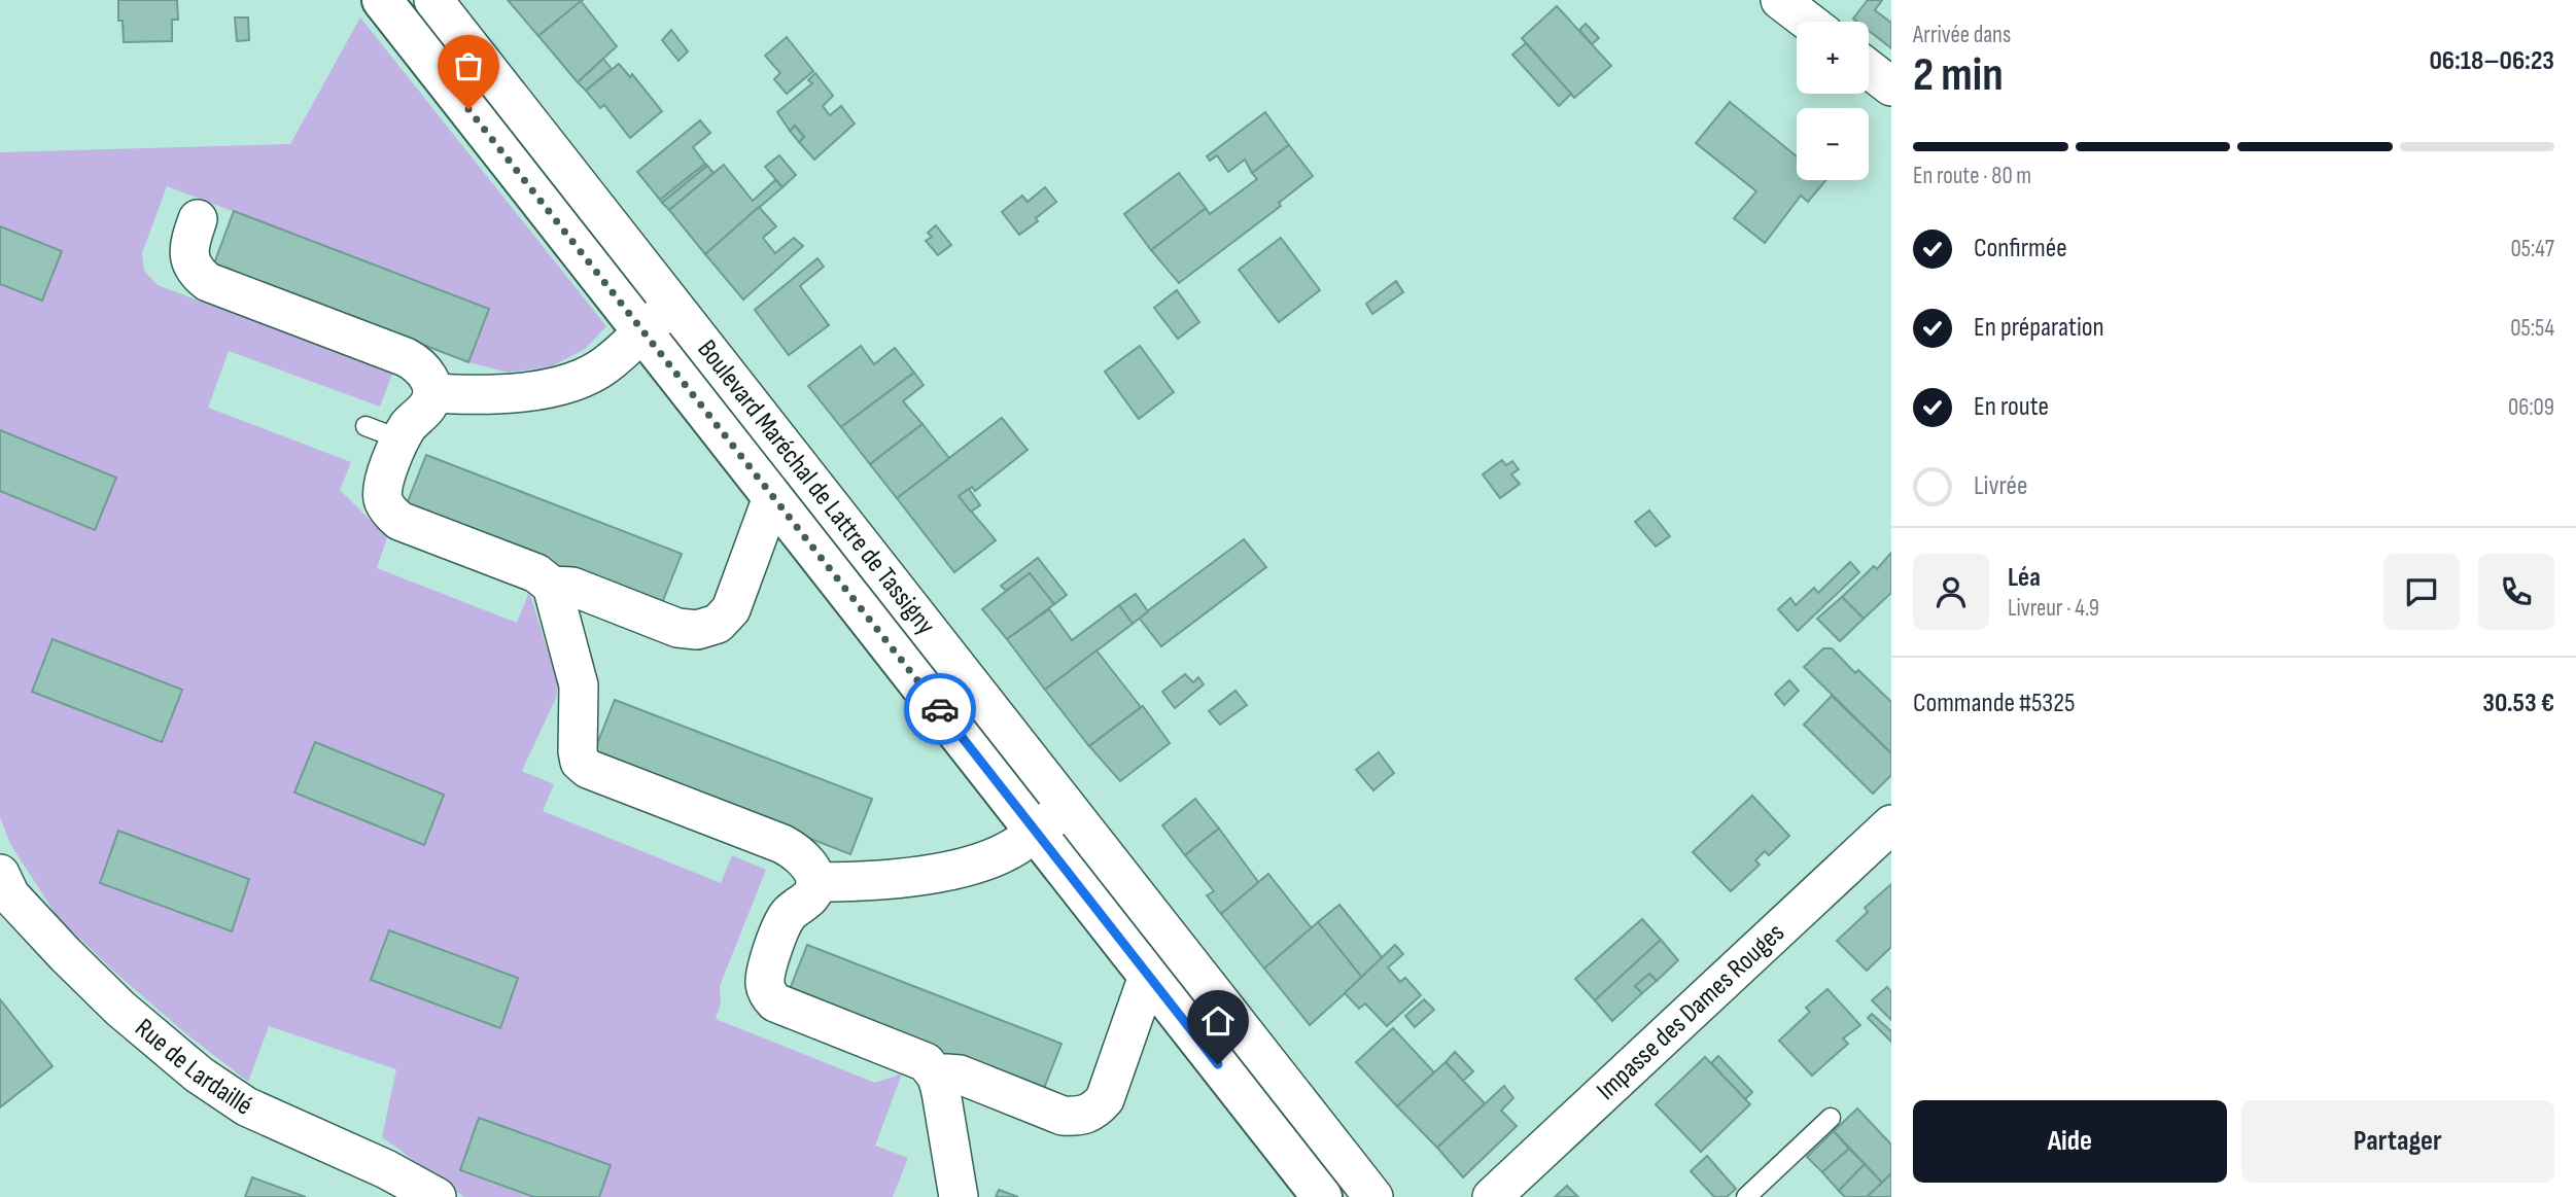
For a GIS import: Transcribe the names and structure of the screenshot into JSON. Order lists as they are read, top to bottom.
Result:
{
  "streets": {
    "street": ["Boulevard Maréchal de Lattre de Tassigny", "Impasse des Dames Rouges", "Rue de Lardaillé"]
  },
  "page": {
    "heading": ["2 min", "Arrivée dans", "06:18–06:23"],
    "panel": [
      "Léa",
      "Livreur · 4.9",
      "Commande #5325",
      "30.53 €"
    ],
    "map_buttons": ["+", "−"],
    "bar": "En route · 80 m",
    "list": [
      ["Confirmée", "05:47"],
      ["En préparation", "05:54"],
      ["En route", "06:09"],
      "Livrée"
    ],
    "buttons": ["Aide", "Partager"]
  }
}
